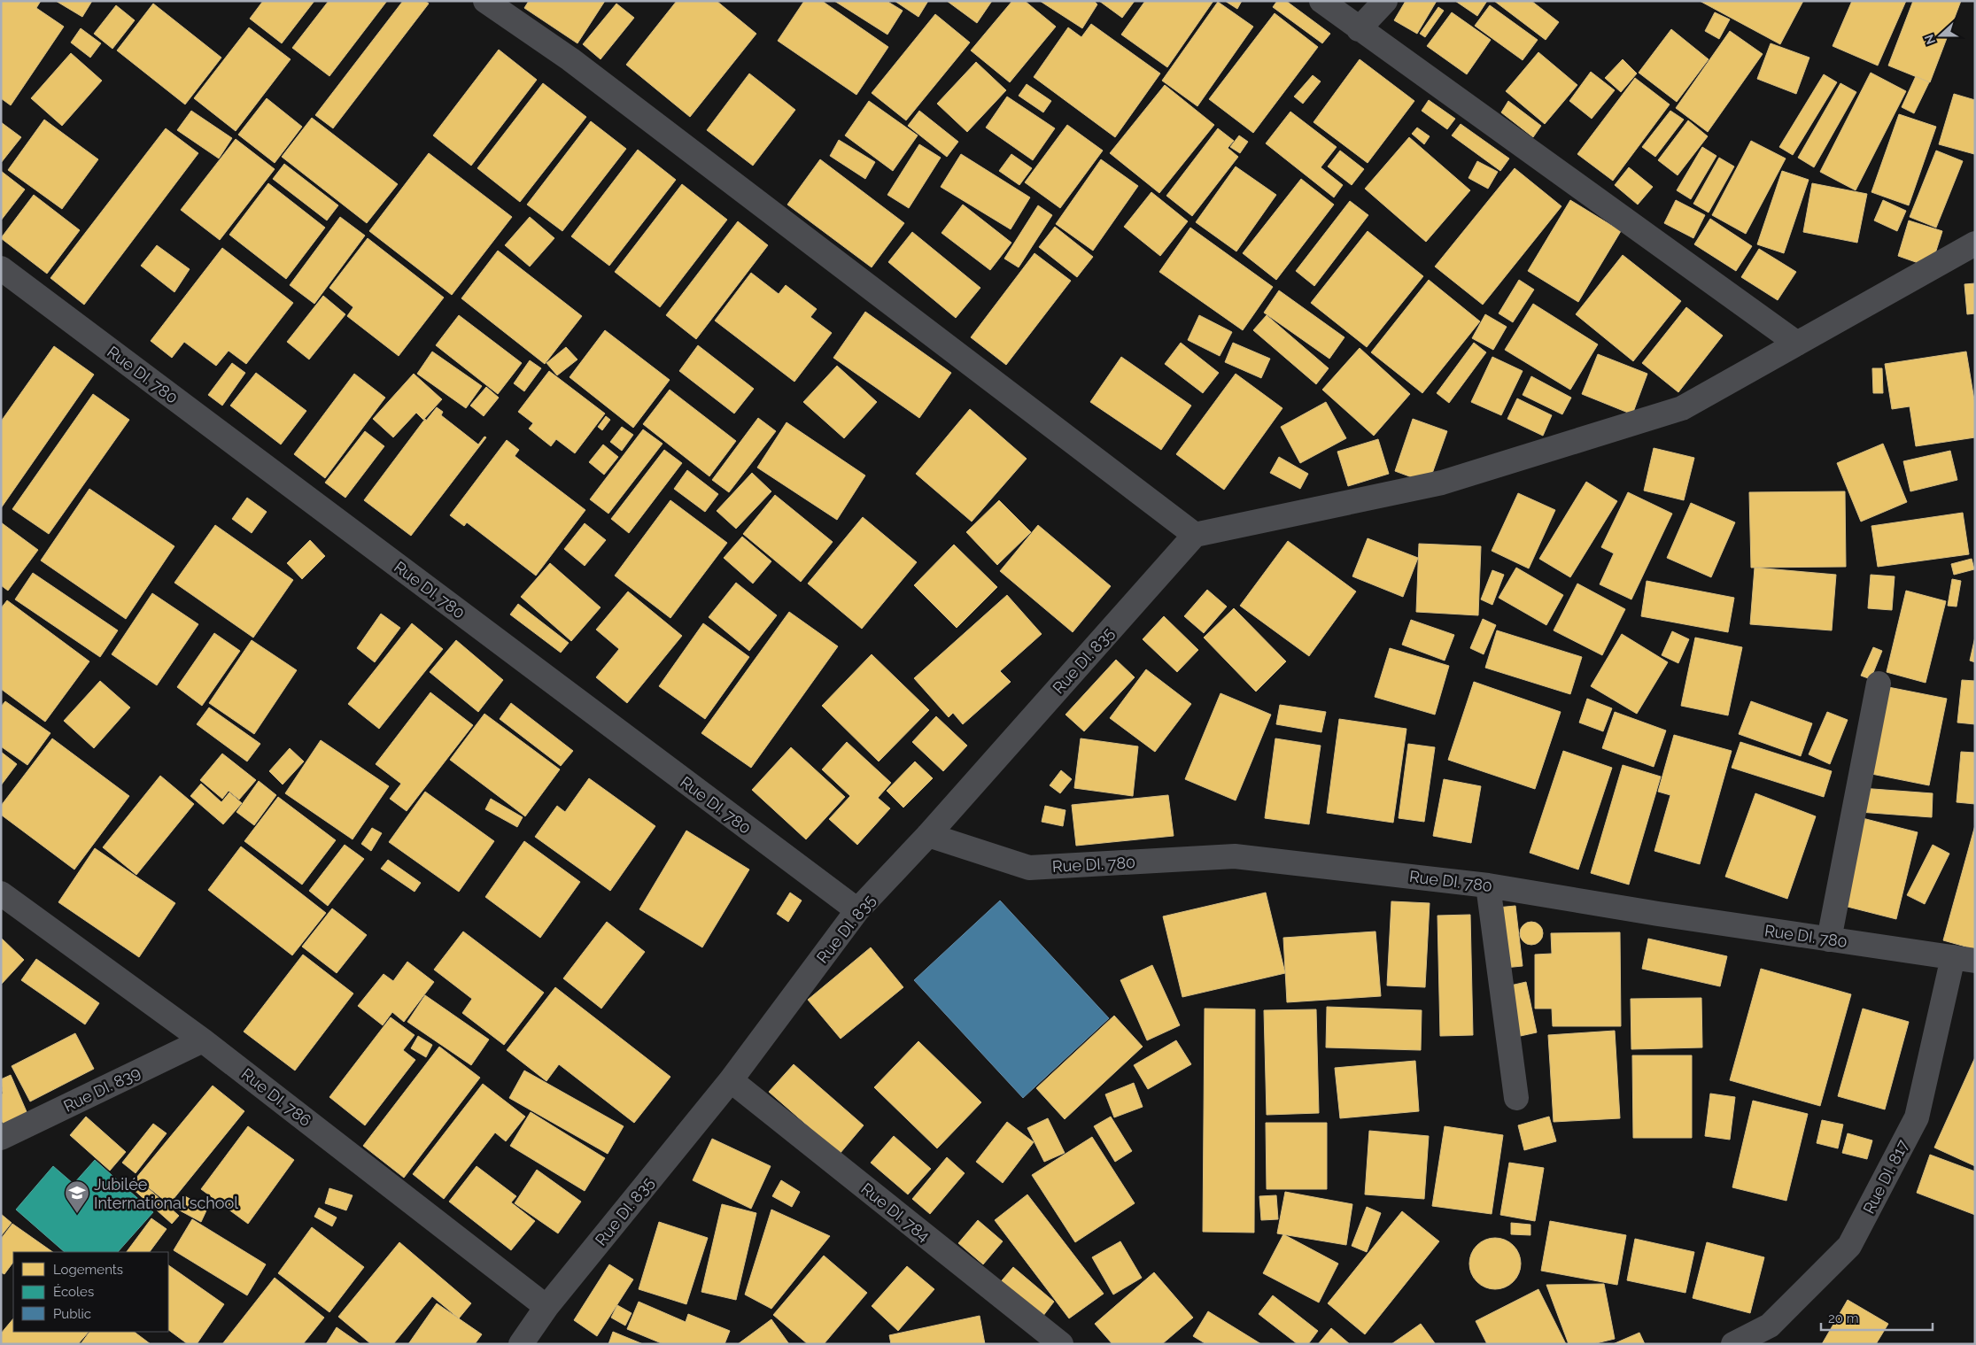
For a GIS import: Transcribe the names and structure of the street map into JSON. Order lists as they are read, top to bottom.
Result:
{
  "streets": {
    "street": [
      "Rue DI. 780",
      "Rue DI. 835",
      "Rue DI. 839",
      "Rue DI. 786",
      "Rue DI. 817",
      "Rue DI. 784"
    ]
  },
  "crossings": [
    ["Rue DI. 780", "Rue DI. 835"],
    ["Rue DI. 780", "Rue DI. 817"],
    ["Rue DI. 835", "Rue DI. 786"],
    ["Rue DI. 835", "Rue DI. 784"],
    ["Rue DI. 839", "Rue DI. 786"]
  ],
  "places": {
    "school or university": ["Jubilée International school"]
  },
  "legend": ["Logements", "Écoles", "Public"],
  "scale_bar": "20 m",
  "north": "left"
}
